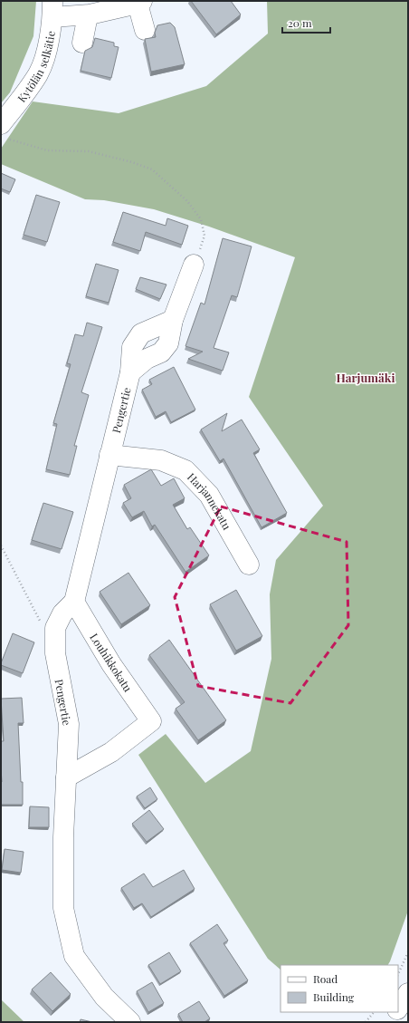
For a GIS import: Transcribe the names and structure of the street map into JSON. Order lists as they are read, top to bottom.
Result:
{
  "streets": {
    "street": [
      "Kytölän selkätie",
      "Pengertie",
      "Harjannekatu",
      "Louhikkokatu"
    ]
  },
  "crossings": [
    ["Pengertie", "Harjannekatu"],
    ["Pengertie", "Louhikkokatu"]
  ],
  "districts": ["Harjumäki"],
  "legend": ["Road", "Building"],
  "scale_bar": "20 m"
}
